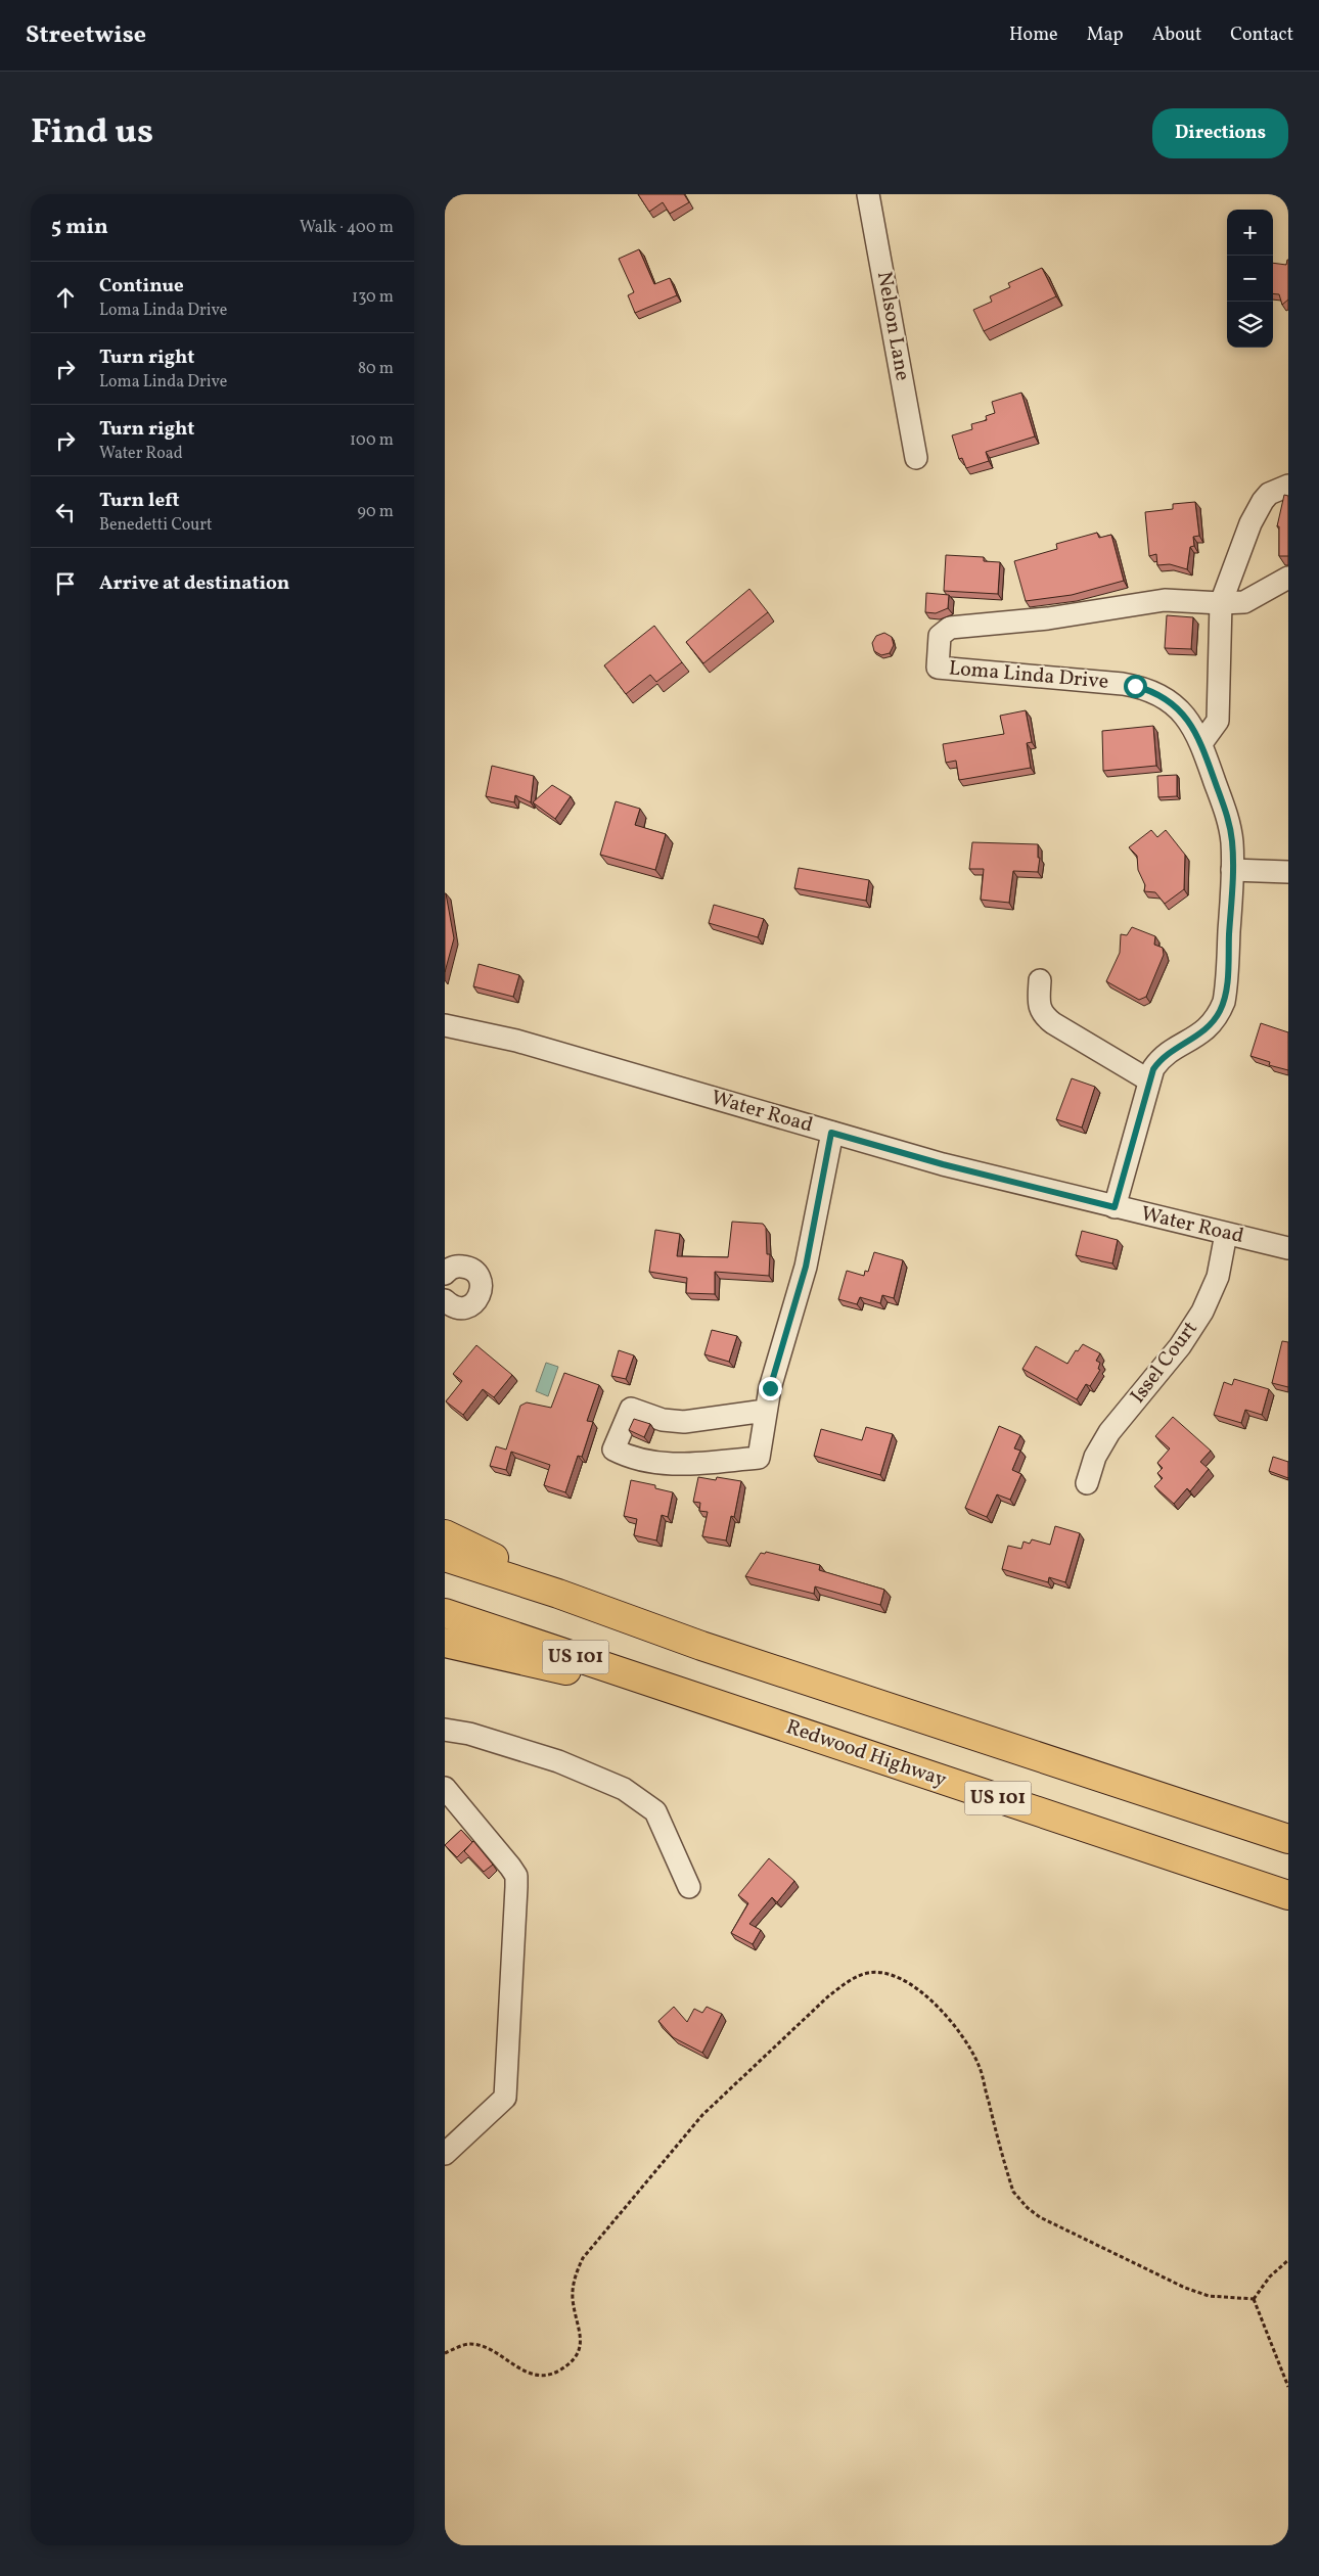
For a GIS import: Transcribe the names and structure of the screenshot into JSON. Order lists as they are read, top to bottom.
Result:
{
  "streets": {
    "highway": ["US 101", "Redwood Highway"],
    "street": [
      "Nelson Lane",
      "Loma Linda Drive",
      "Water Road",
      "Issel Court"
    ]
  },
  "crossings": [
    ["Loma Linda Drive", "Water Road"],
    ["Water Road", "Issel Court"]
  ],
  "page": {
    "header": "Streetwise",
    "nav": [
      "Home",
      "Map",
      "About",
      "Contact"
    ],
    "title": "Find us",
    "buttons": "Directions",
    "heading": ["5 min", "Walk · 400 m"],
    "map_buttons": ["+", "−"],
    "list": [
      ["Continue", "Loma Linda Drive", "130 m"],
      ["Turn right", "Loma Linda Drive", "80 m"],
      ["Turn right", "Water Road", "100 m"],
      ["Turn left", "Benedetti Court", "90 m"],
      "Arrive at destination"
    ]
  }
}
